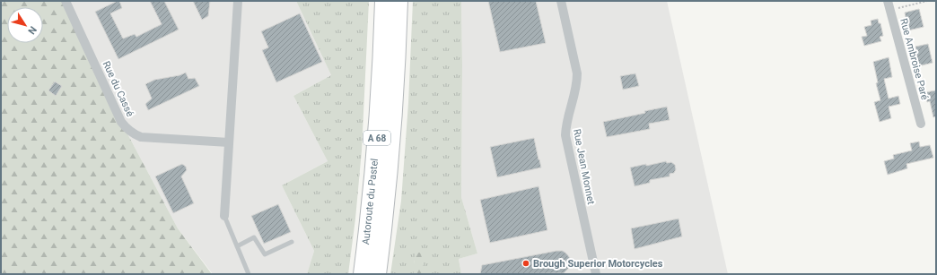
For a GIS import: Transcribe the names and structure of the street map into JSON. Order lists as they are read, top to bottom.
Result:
{
  "streets": {
    "highway": ["A 68", "Autoroute du Pastel"],
    "street": ["Rue Ambroise Paré", "Rue du Cassé", "Rue Jean Monnet"]
  },
  "places": ["Brough Superior Motorcycles"],
  "north": "bottom right"
}
